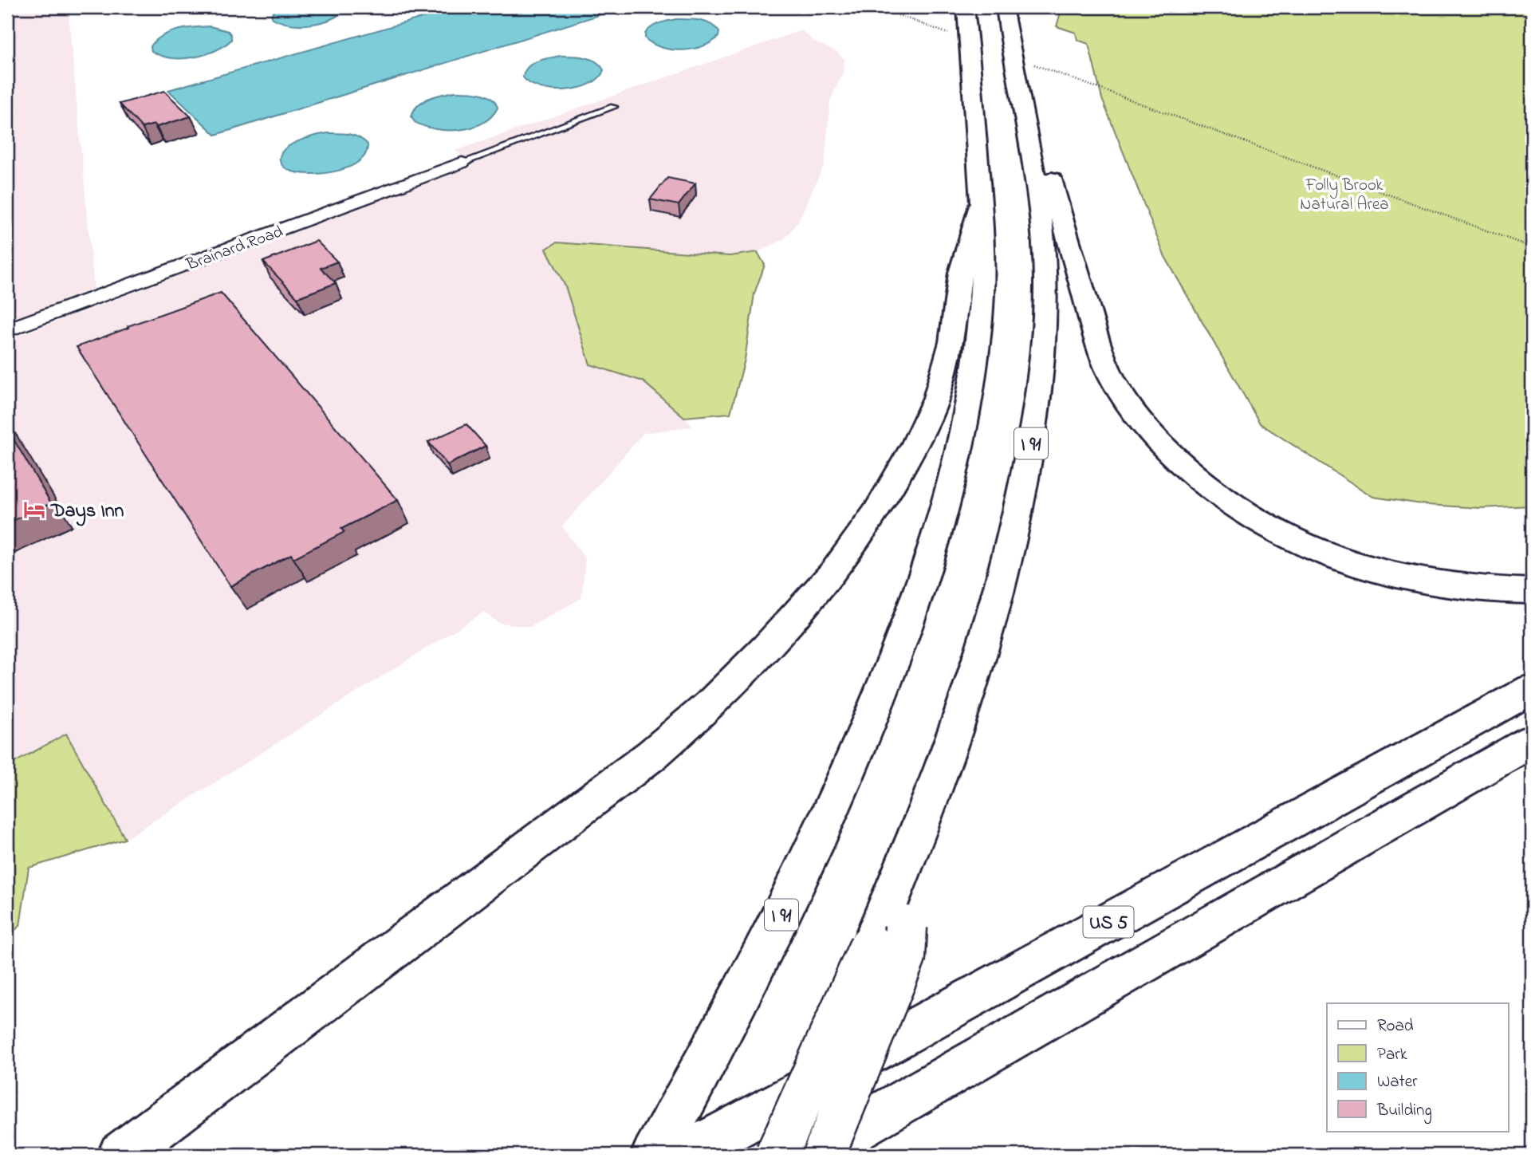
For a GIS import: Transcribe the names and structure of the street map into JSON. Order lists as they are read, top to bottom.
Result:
{
  "streets": {
    "highway": ["I 91", "US 5"],
    "street": ["Brainard Road"]
  },
  "parks": ["Folly Brook Natural Area"],
  "places": {
    "hotel": ["Days Inn"]
  },
  "legend": [
    "Road",
    "Park",
    "Water",
    "Building"
  ]
}
